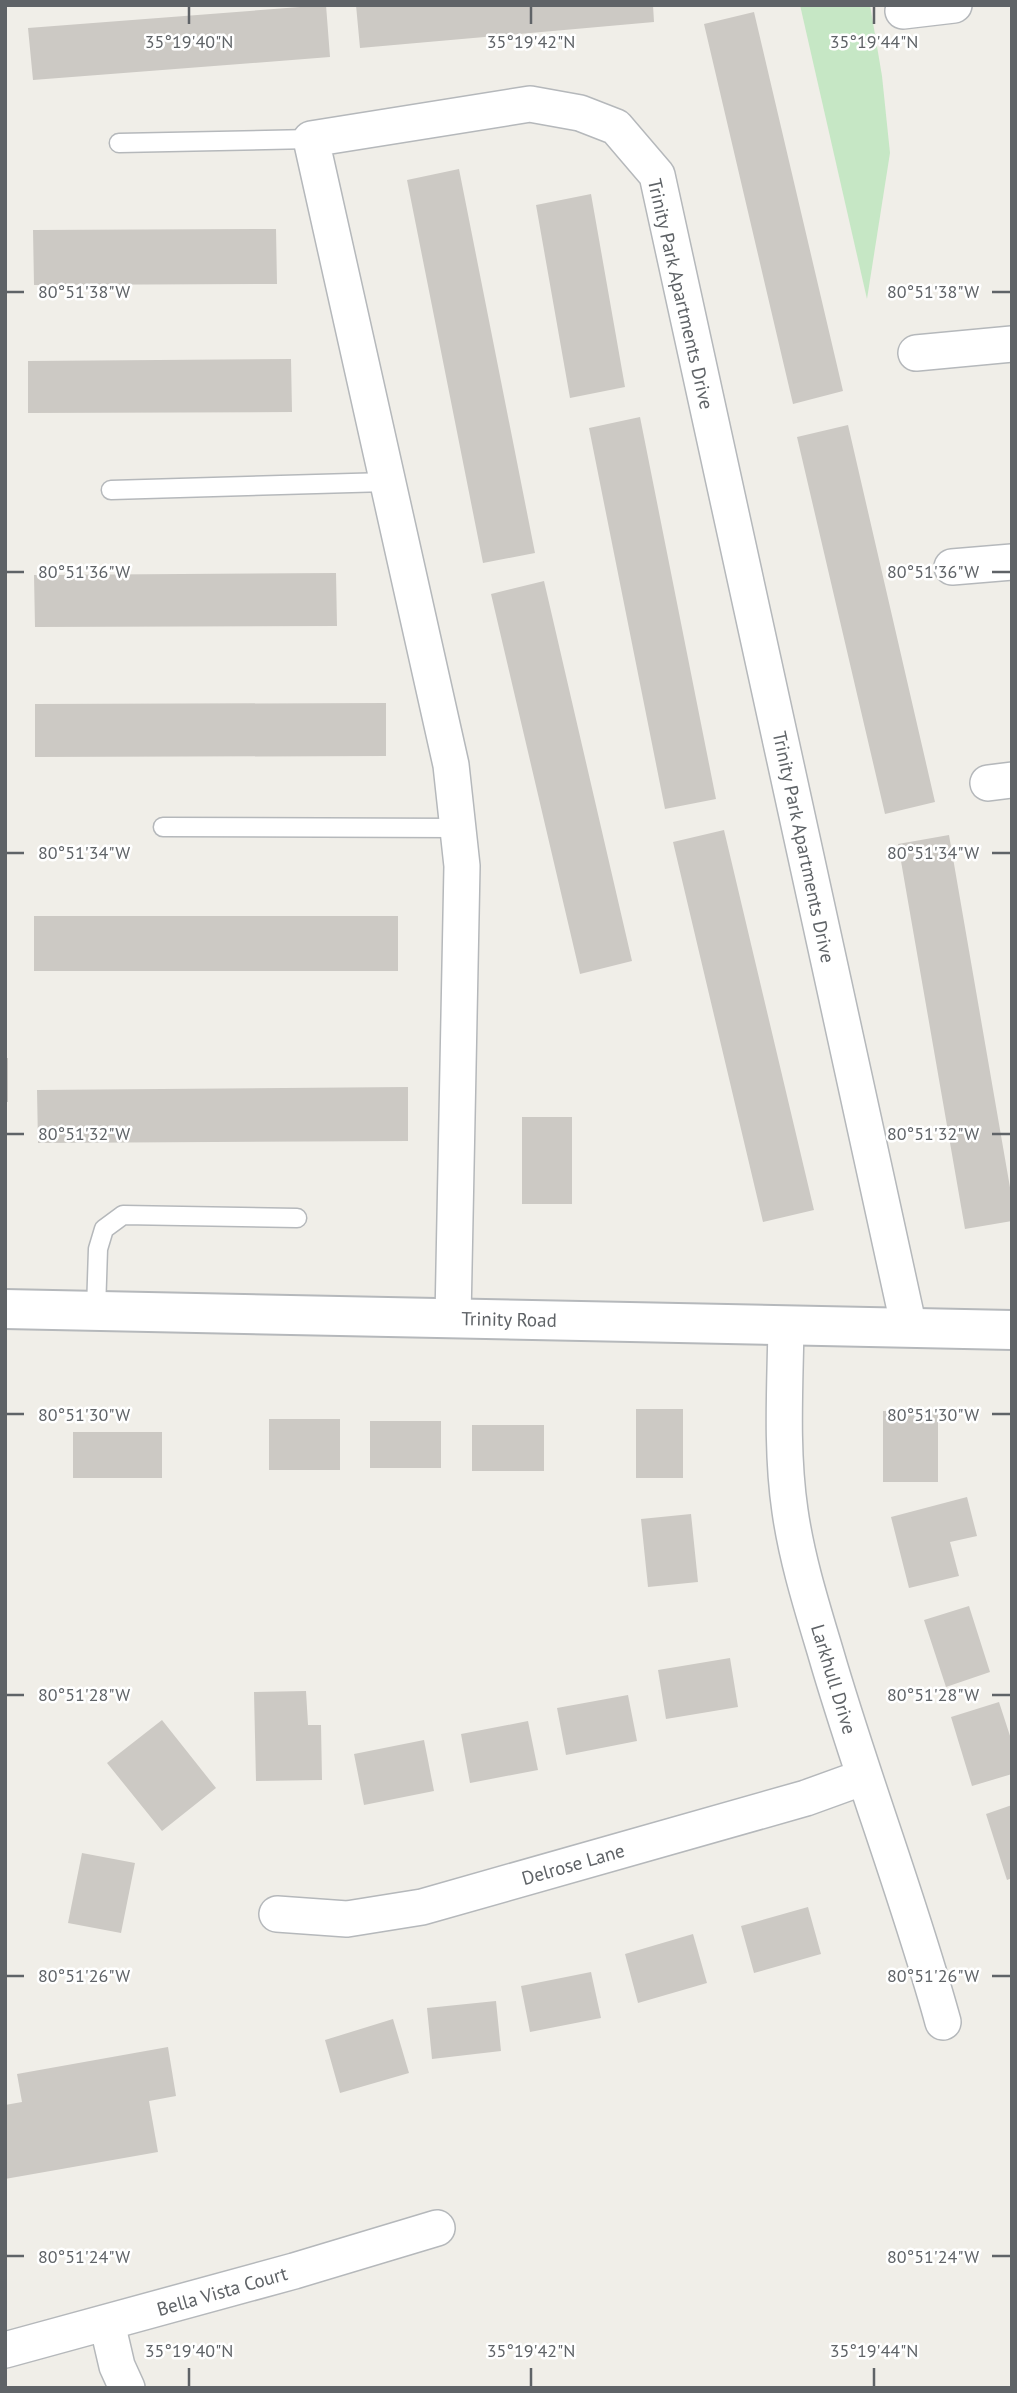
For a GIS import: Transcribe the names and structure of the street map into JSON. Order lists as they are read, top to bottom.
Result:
{
  "streets": {
    "street": [
      "Trinity Park Apartments Drive",
      "Trinity Road",
      "Larkhull Drive",
      "Delrose Lane",
      "Bella Vista Court"
    ]
  },
  "crossings": [
    ["Trinity Park Apartments Drive", "Trinity Road"],
    ["Trinity Road", "Larkhull Drive"],
    ["Larkhull Drive", "Delrose Lane"]
  ],
  "coordinates": [
    "35°19'40\"N",
    "35°19'42\"N",
    "35°19'44\"N",
    "80°51'38\"W",
    "80°51'36\"W",
    "80°51'34\"W",
    "80°51'32\"W",
    "80°51'30\"W",
    "80°51'28\"W",
    "80°51'26\"W",
    "80°51'24\"W"
  ]
}
